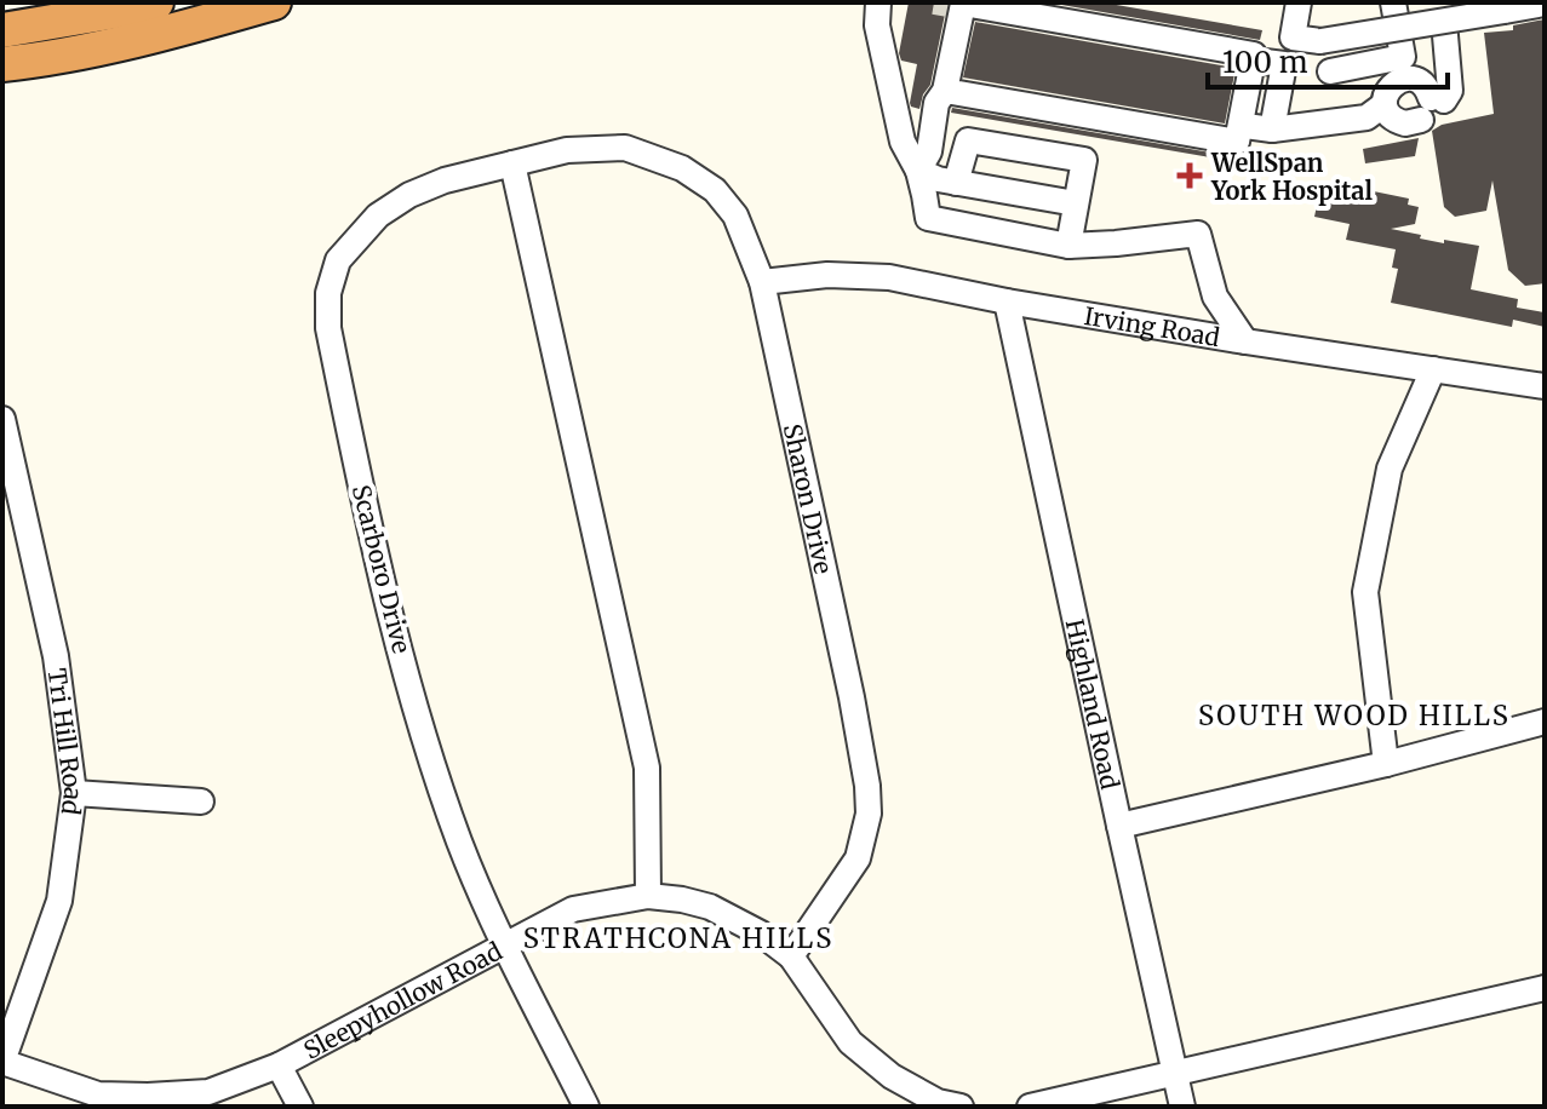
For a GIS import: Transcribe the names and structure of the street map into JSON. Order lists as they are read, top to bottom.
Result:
{
  "streets": {
    "street": [
      "Irving Road",
      "Sharon Drive",
      "Scarboro Drive",
      "Highland Road",
      "Tri Hill Road",
      "Sleepyhollow Road"
    ]
  },
  "crossings": [
    ["Irving Road", "Sharon Drive"],
    ["Irving Road", "Highland Road"],
    ["Sharon Drive", "Scarboro Drive"],
    ["Sharon Drive", "Sleepyhollow Road"],
    ["Scarboro Drive", "Sleepyhollow Road"],
    ["Tri Hill Road", "Sleepyhollow Road"]
  ],
  "districts": ["SOUTH WOOD HILLS", "STRATHCONA HILLS"],
  "places": {
    "health": ["WellSpan York Hospital"]
  },
  "scale_bar": "100 m"
}
